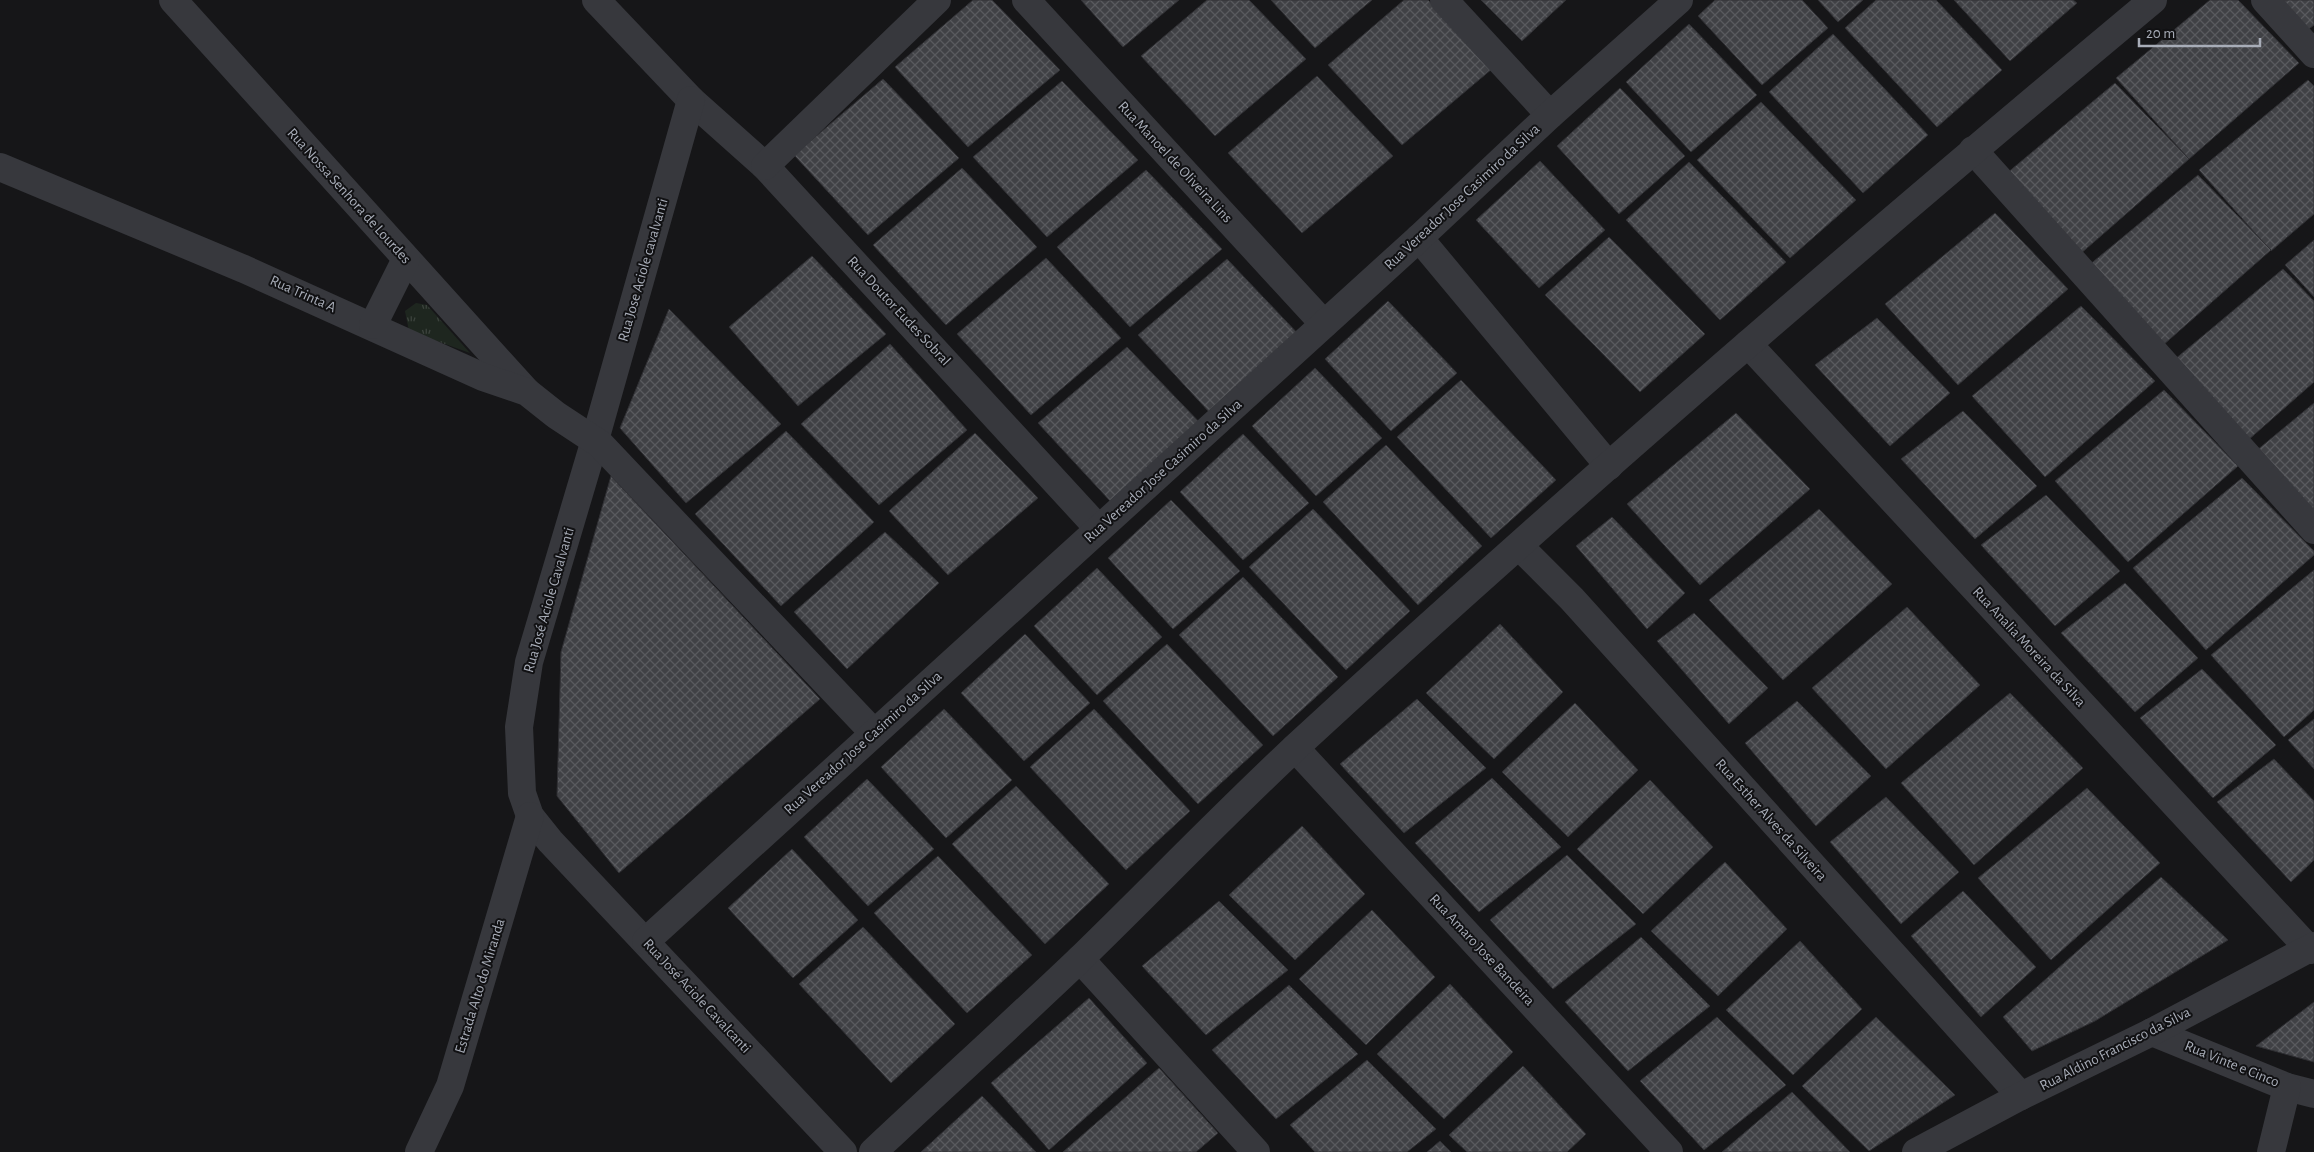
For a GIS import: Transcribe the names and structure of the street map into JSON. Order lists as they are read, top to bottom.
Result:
{
  "streets": {
    "street": [
      "Rua Manoel de Oliveira Lins",
      "Rua Nossa Senhora de Lourdes",
      "Rua Vereador Jose Casimiro da Silva",
      "Rua Jose Aciole cavalvanti",
      "Rua Trinta A",
      "Rua Doutor Eudes Sobral",
      "Rua José Aciole Cavalvanti",
      "Rua Analia Moreira da Silva",
      "Rua Esther Alves da Silveira",
      "Rua Amaro Jose Bandeira",
      "Estrada Alto do Miranda",
      "Rua José Aciole Cavalcanti",
      "Rua Aldino Francisco da Silva",
      "Rua Vinte e Cinco"
    ]
  },
  "crossings": [
    ["Rua Manoel de Oliveira Lins", "Rua Vereador Jose Casimiro da Silva"],
    ["Rua Nossa Senhora de Lourdes", "Rua Trinta A"],
    ["Rua Vereador Jose Casimiro da Silva", "Rua Trinta A"],
    ["Rua Vereador Jose Casimiro da Silva", "Rua Doutor Eudes Sobral"],
    ["Rua Vereador Jose Casimiro da Silva", "Rua José Aciole Cavalcanti"],
    ["Rua Jose Aciole cavalvanti", "Rua Trinta A"],
    ["Rua Jose Aciole cavalvanti", "Rua Doutor Eudes Sobral"],
    ["Rua Jose Aciole cavalvanti", "Rua José Aciole Cavalvanti"],
    ["Rua Trinta A", "Rua José Aciole Cavalvanti"],
    ["Rua José Aciole Cavalvanti", "Estrada Alto do Miranda"],
    ["Rua José Aciole Cavalvanti", "Rua José Aciole Cavalcanti"],
    ["Rua Analia Moreira da Silva", "Rua Aldino Francisco da Silva"],
    ["Rua Esther Alves da Silveira", "Rua Aldino Francisco da Silva"],
    ["Estrada Alto do Miranda", "Rua José Aciole Cavalcanti"],
    ["Rua Aldino Francisco da Silva", "Rua Vinte e Cinco"]
  ],
  "scale_bar": "20 m"
}
